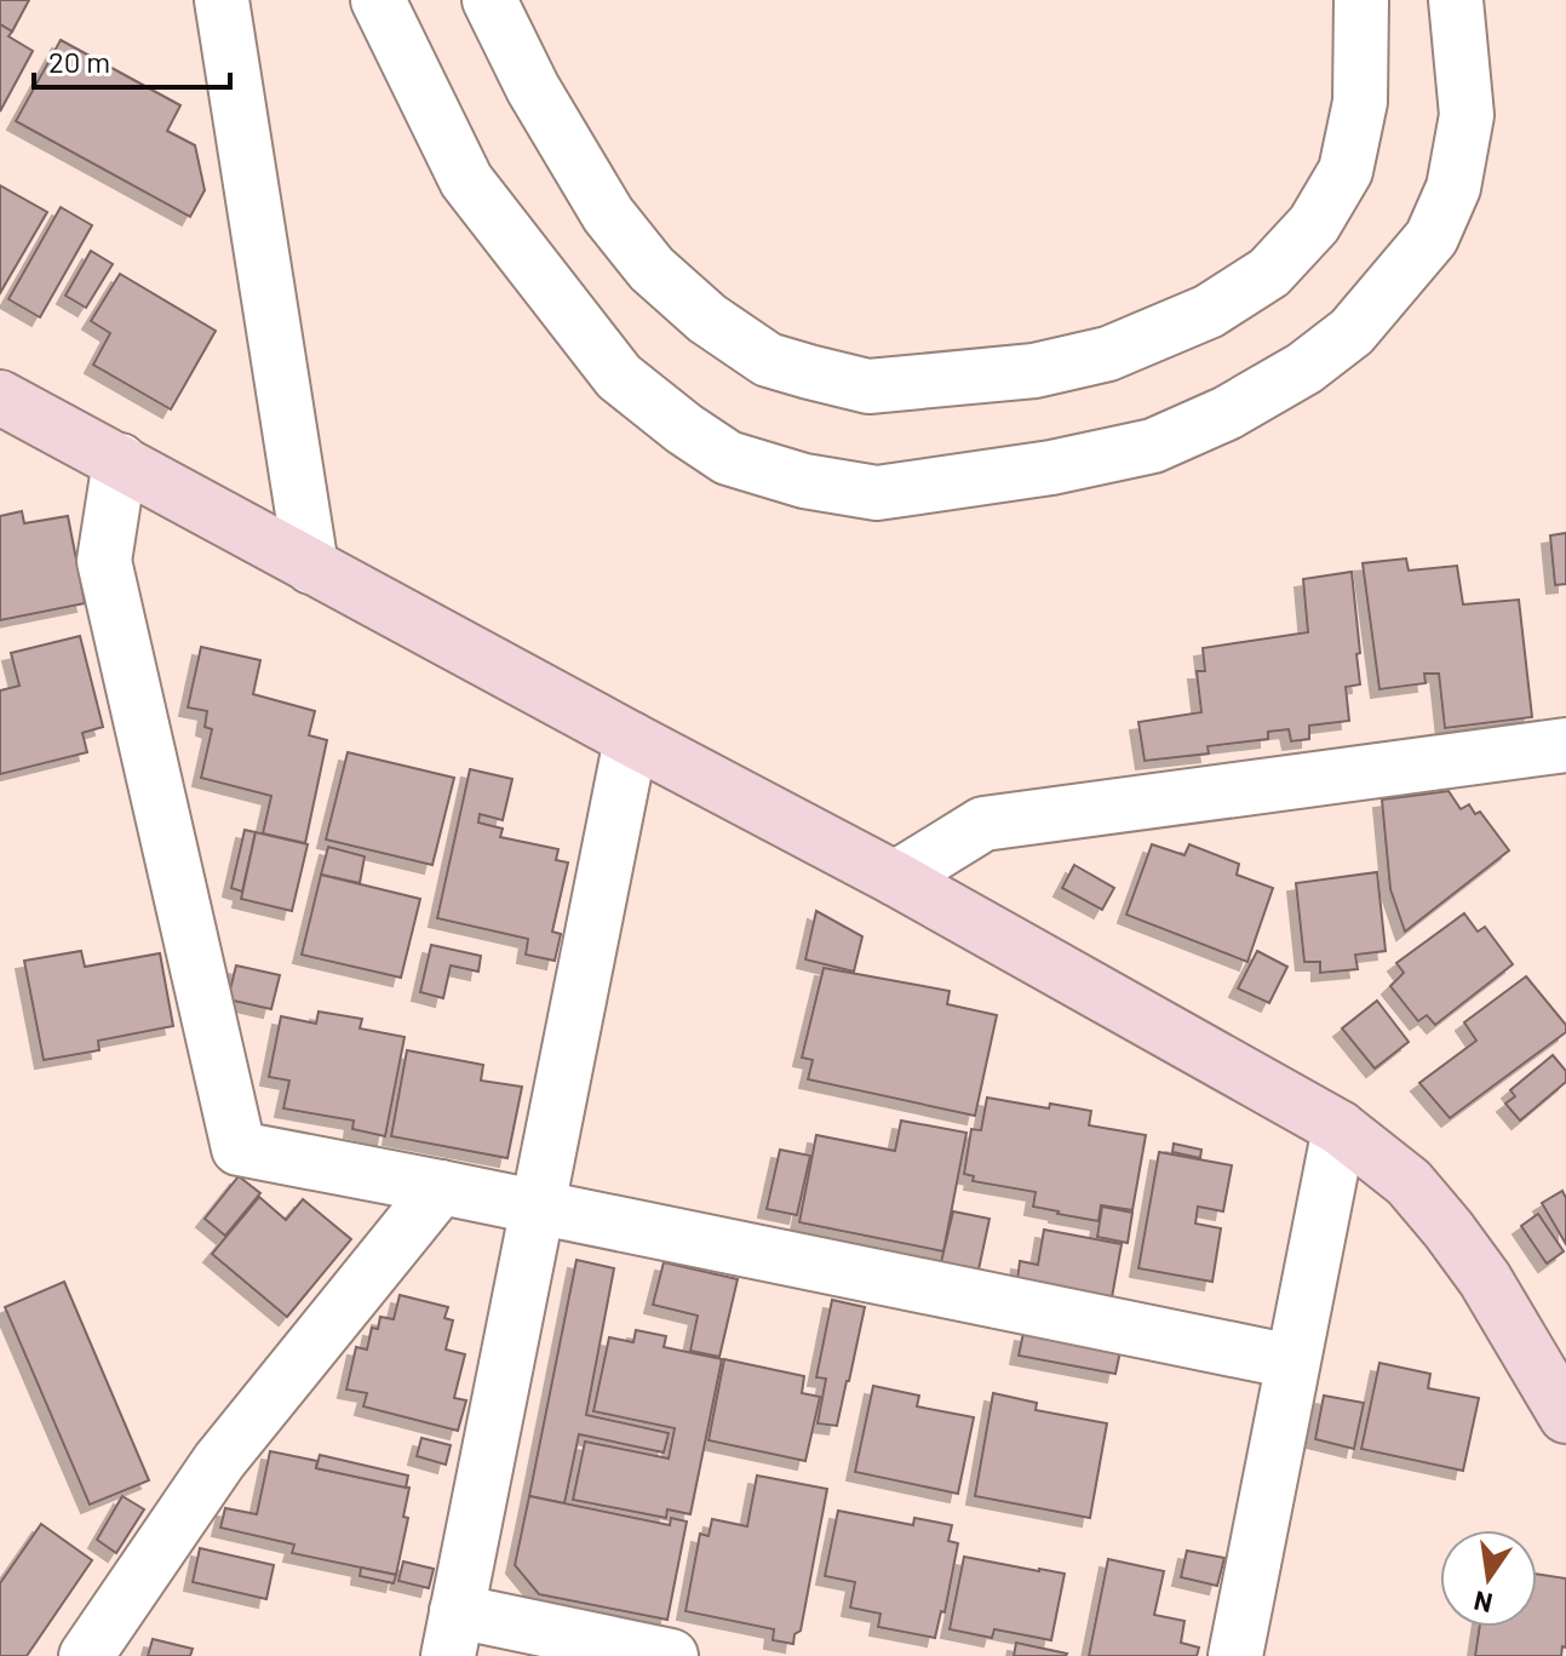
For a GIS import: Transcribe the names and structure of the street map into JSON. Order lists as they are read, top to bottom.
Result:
{
  "scale_bar": "20 m",
  "north": "bottom"
}
